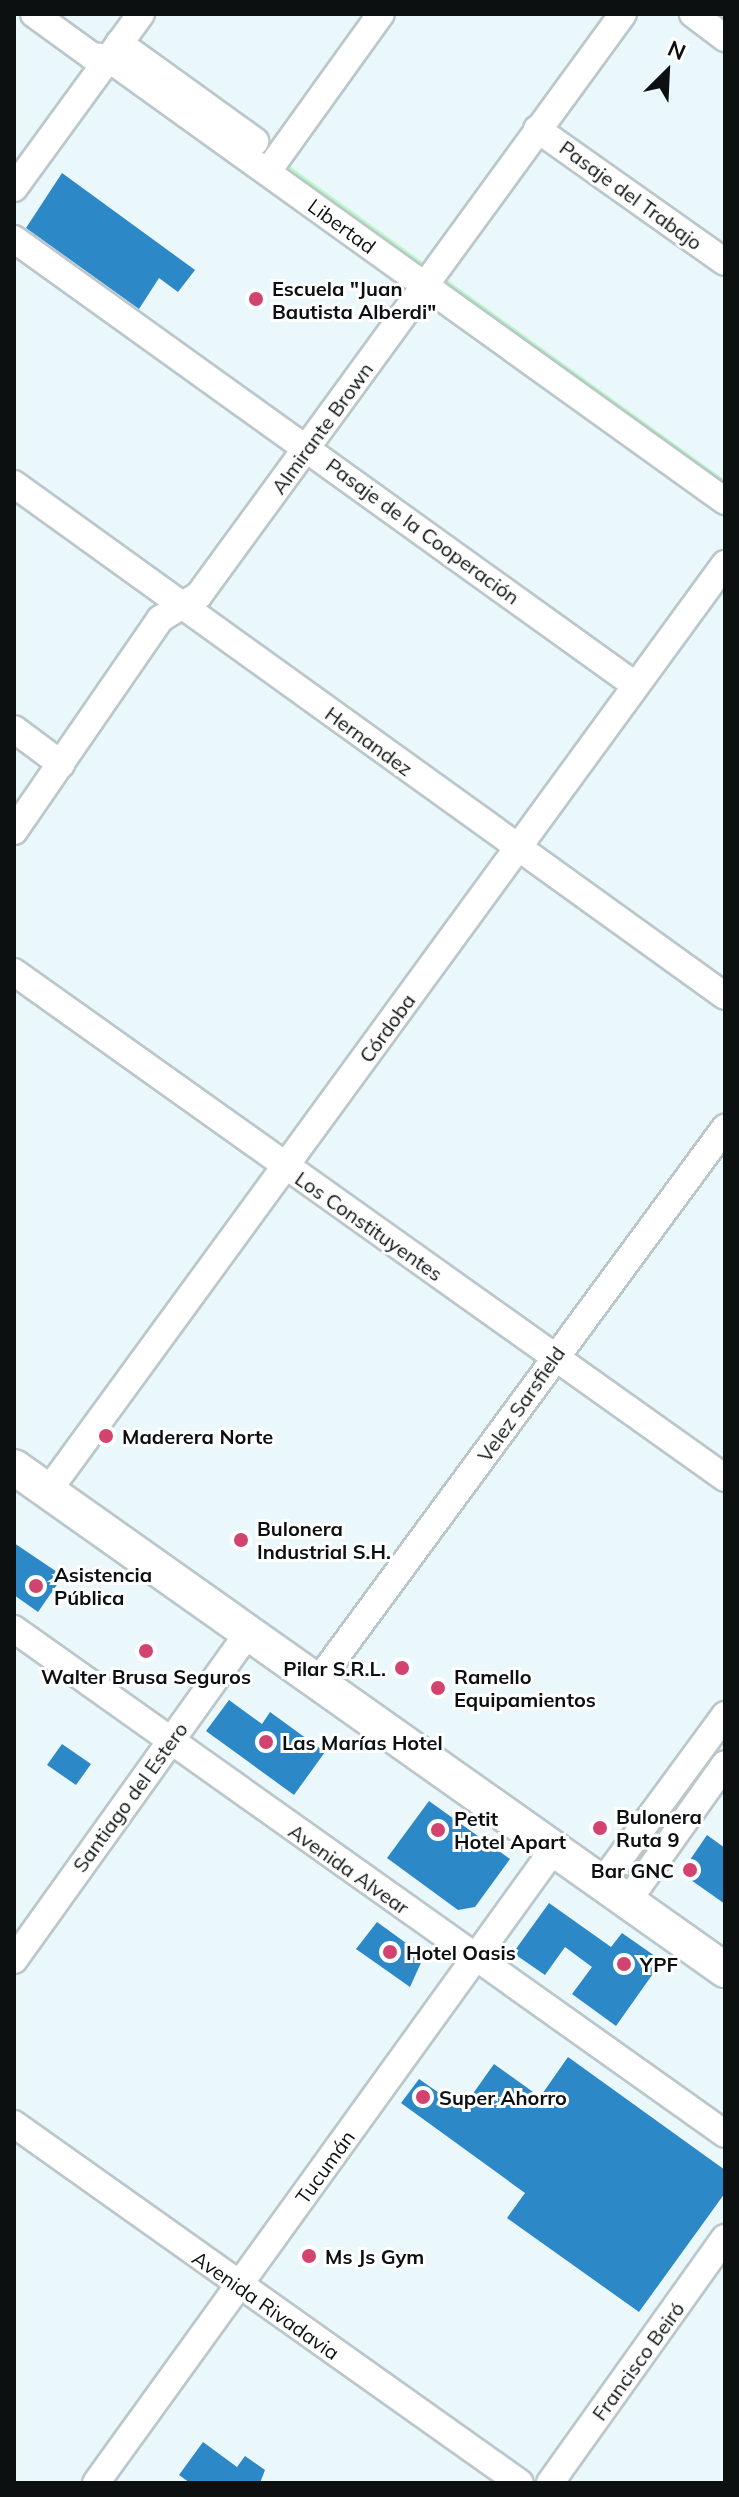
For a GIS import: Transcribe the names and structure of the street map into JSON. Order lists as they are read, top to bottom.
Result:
{
  "streets": {
    "street": [
      "Pasaje del Trabajo",
      "Libertad",
      "Almirante Brown",
      "Pasaje de la Cooperación",
      "Hernandez",
      "Córdoba",
      "Los Constituyentes",
      "Velez Sarsfield",
      "Santiago del Estero",
      "Avenida Alvear",
      "Tucumán",
      "Avenida Rivadavia",
      "Francisco Beiró"
    ]
  },
  "crossings": [
    ["Pasaje del Trabajo", "Almirante Brown"],
    ["Libertad", "Almirante Brown"],
    ["Almirante Brown", "Pasaje de la Cooperación"],
    ["Almirante Brown", "Hernandez"],
    ["Pasaje de la Cooperación", "Córdoba"],
    ["Hernandez", "Córdoba"],
    ["Córdoba", "Los Constituyentes"],
    ["Los Constituyentes", "Velez Sarsfield"],
    ["Santiago del Estero", "Avenida Alvear"],
    ["Avenida Alvear", "Tucumán"],
    ["Tucumán", "Avenida Rivadavia"]
  ],
  "places": [
    "Escuela \"Juan Bautista Alberdi\"",
    "Maderera Norte",
    "Bulonera Industrial S.H.",
    "Asistencia Pública",
    "Walter Brusa Seguros",
    "Pilar S.R.L.",
    "Ramello Equipamientos",
    "Las Marías Hotel",
    "Bulonera Ruta 9",
    "Petit Hotel Apart",
    "Bar GNC",
    "Hotel Oasis",
    "YPF",
    "Super Ahorro",
    "Ms Js Gym"
  ],
  "north": "top right"
}
